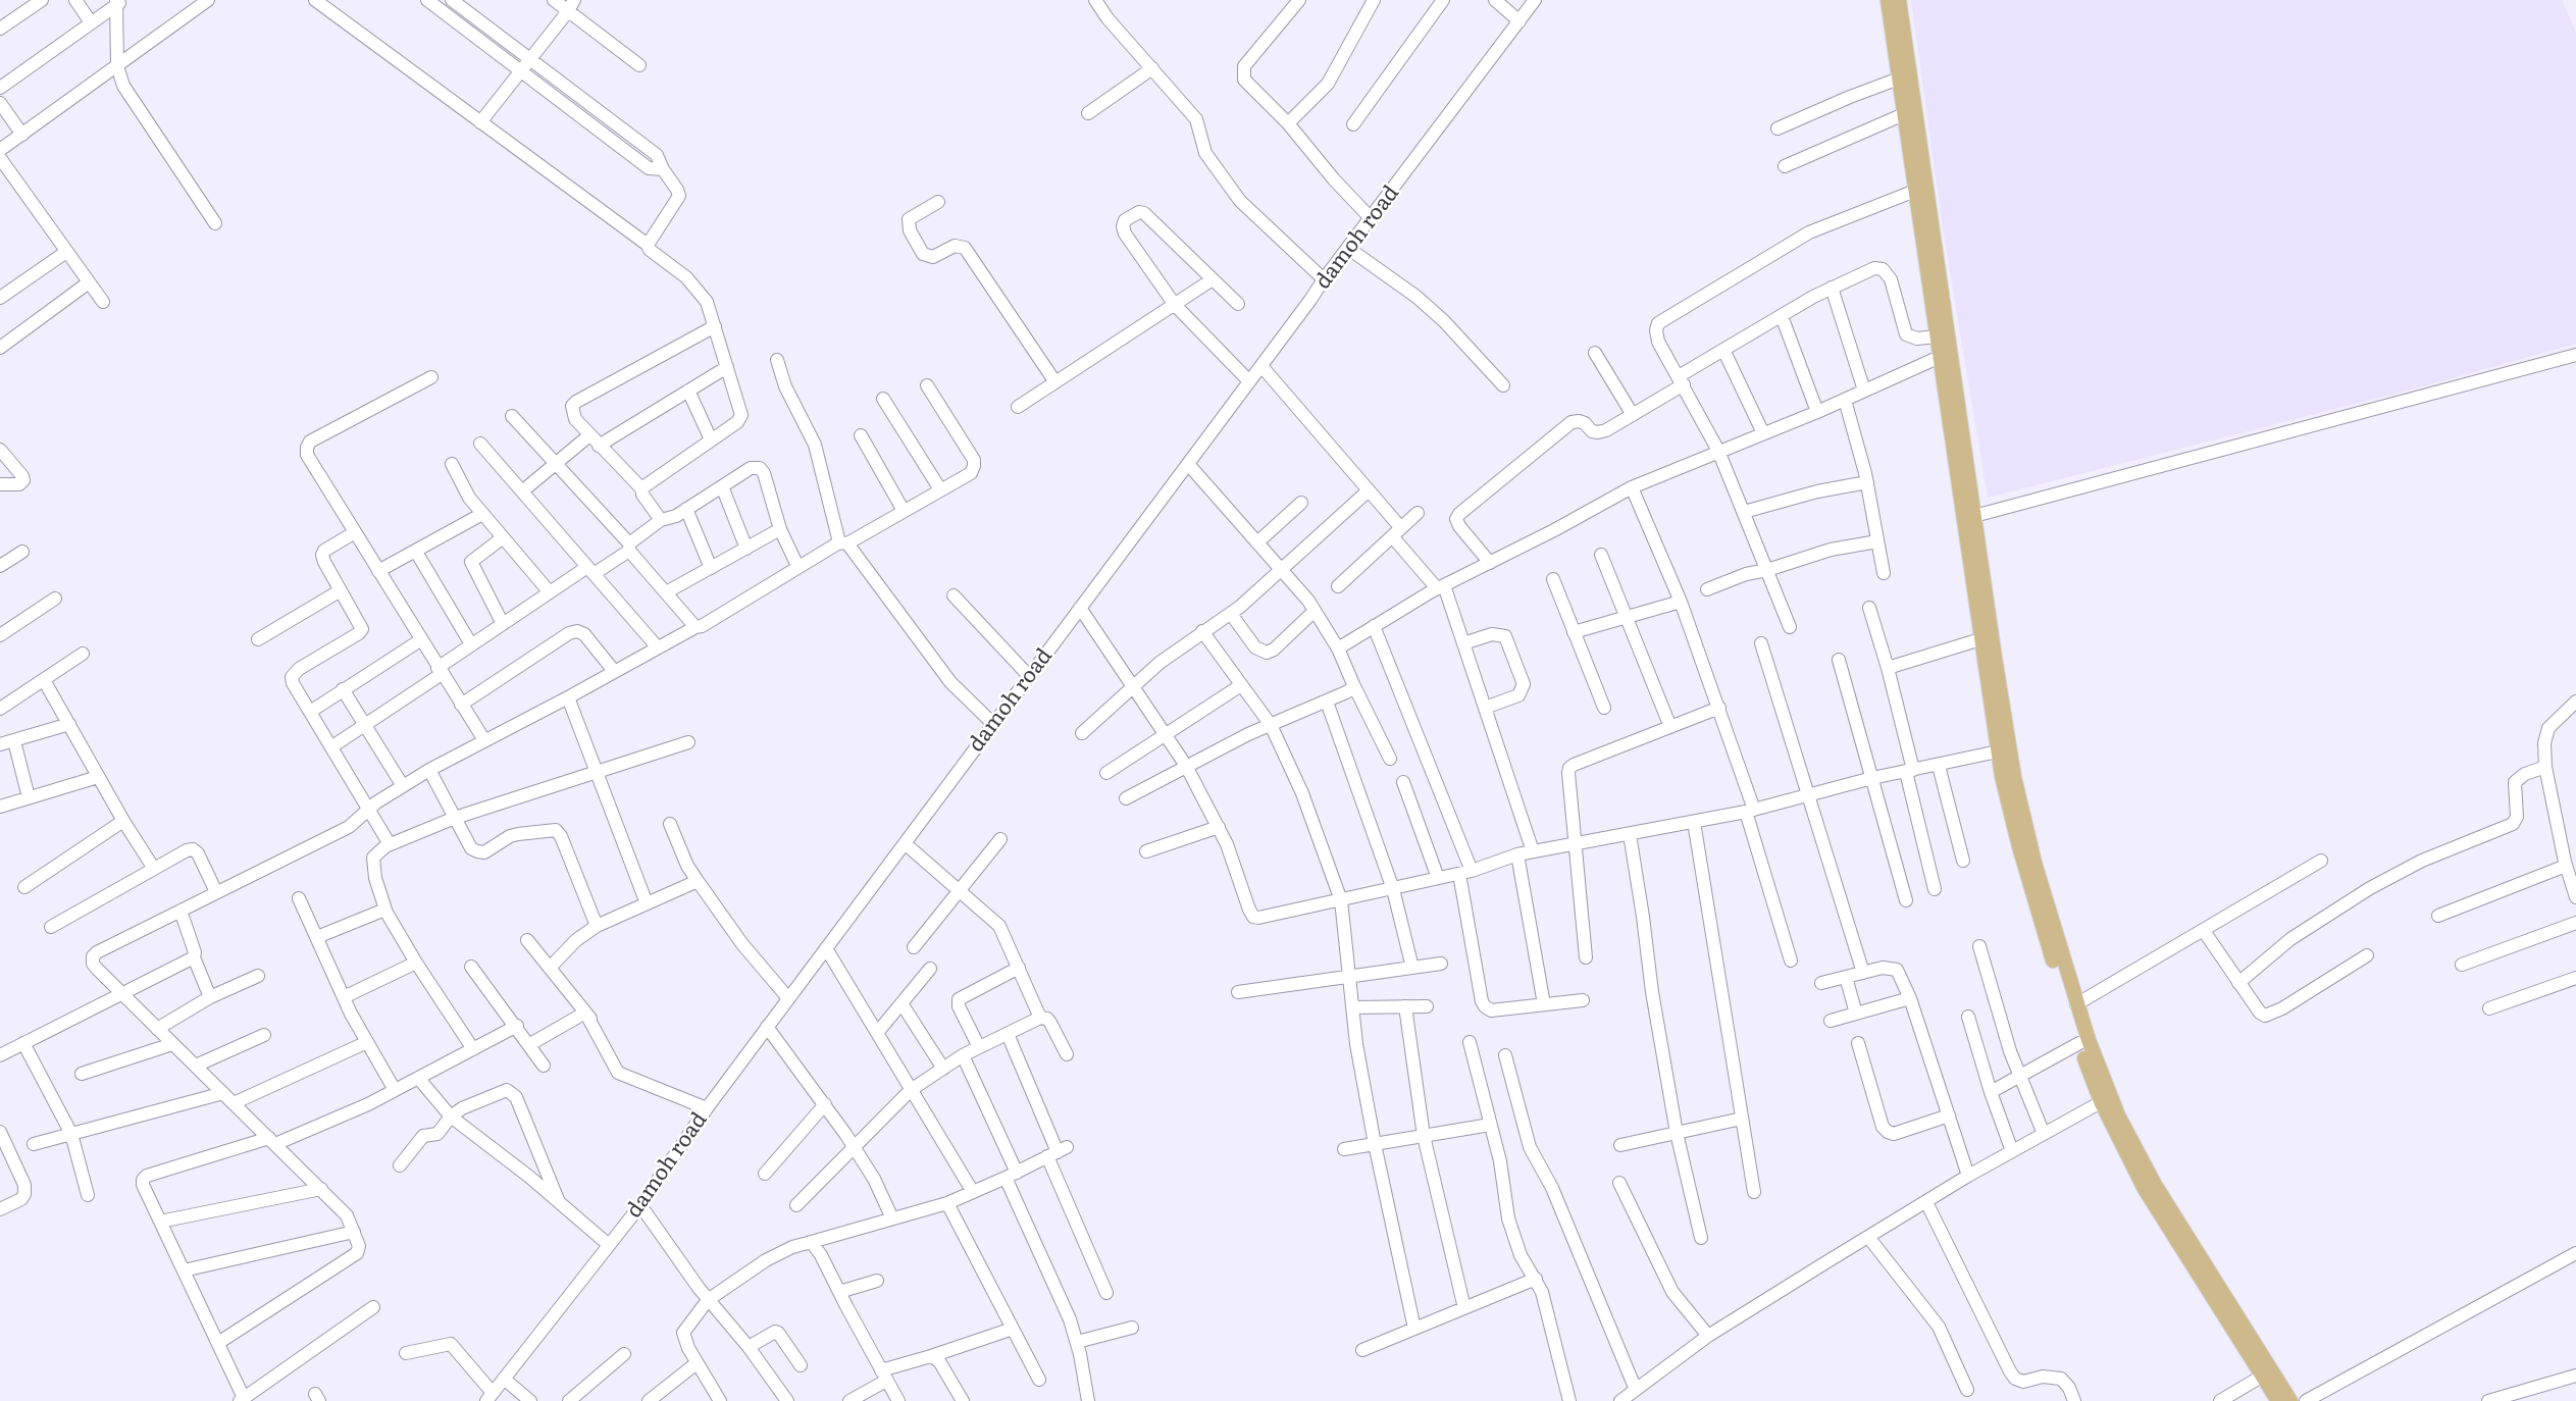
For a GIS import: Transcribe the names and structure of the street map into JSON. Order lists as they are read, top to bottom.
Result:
{
  "streets": {
    "street": ["damoh road"]
  }
}
